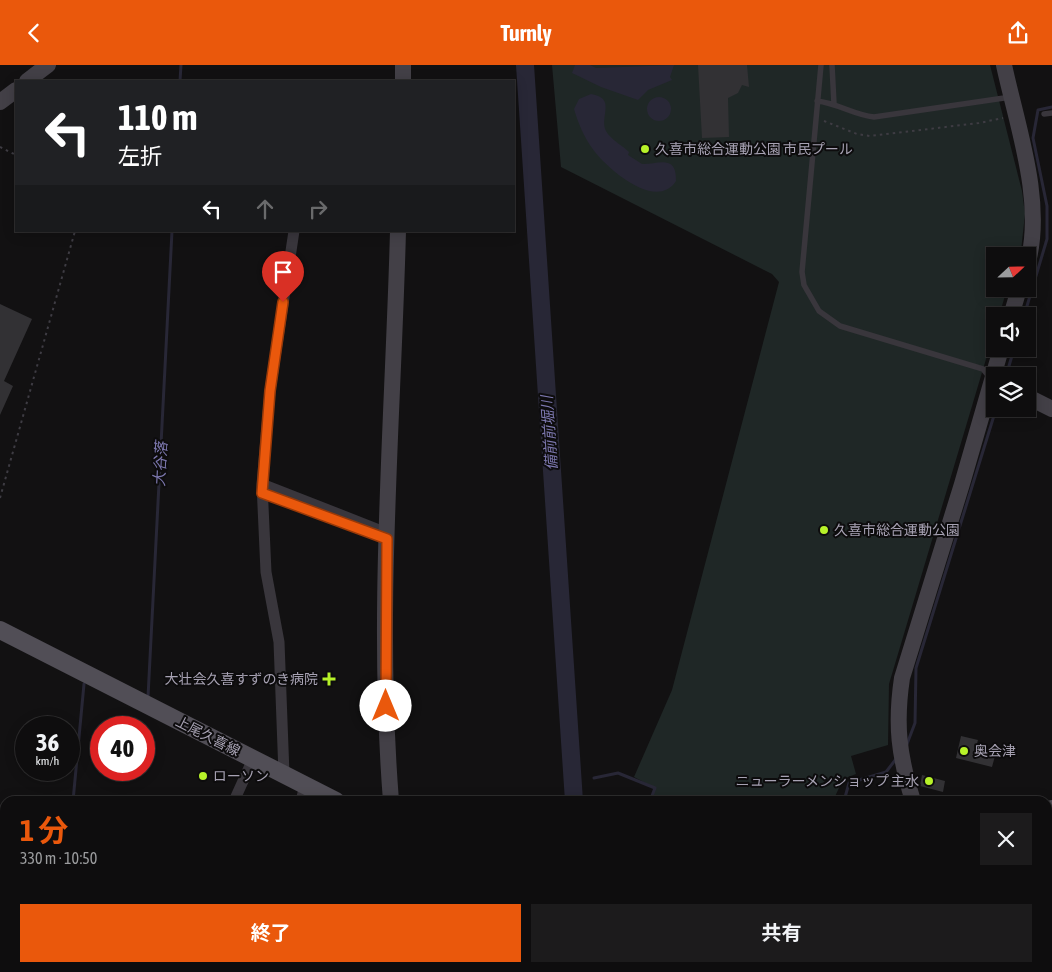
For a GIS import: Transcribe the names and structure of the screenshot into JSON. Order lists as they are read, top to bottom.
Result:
{
  "streets": {
    "main road": ["上尾久喜線"]
  },
  "water": ["備前前堀川", "大谷落"],
  "places": {
    "other": [
      "久喜市総合運動公園 市民プール",
      "久喜市総合運動公園",
      "奥会津",
      "ローソン",
      "ニューラーメンショップ 主水"
    ],
    "health": ["大壮会久喜すずのき病院"]
  },
  "north": "right",
  "page": {
    "header": "Turnly",
    "turn": ["110 m", "左折"],
    "speed": "36 km/h",
    "limit": "40",
    "heading": ["1 分", "330 m · 10:50"],
    "buttons": ["終了", "共有"]
  }
}
